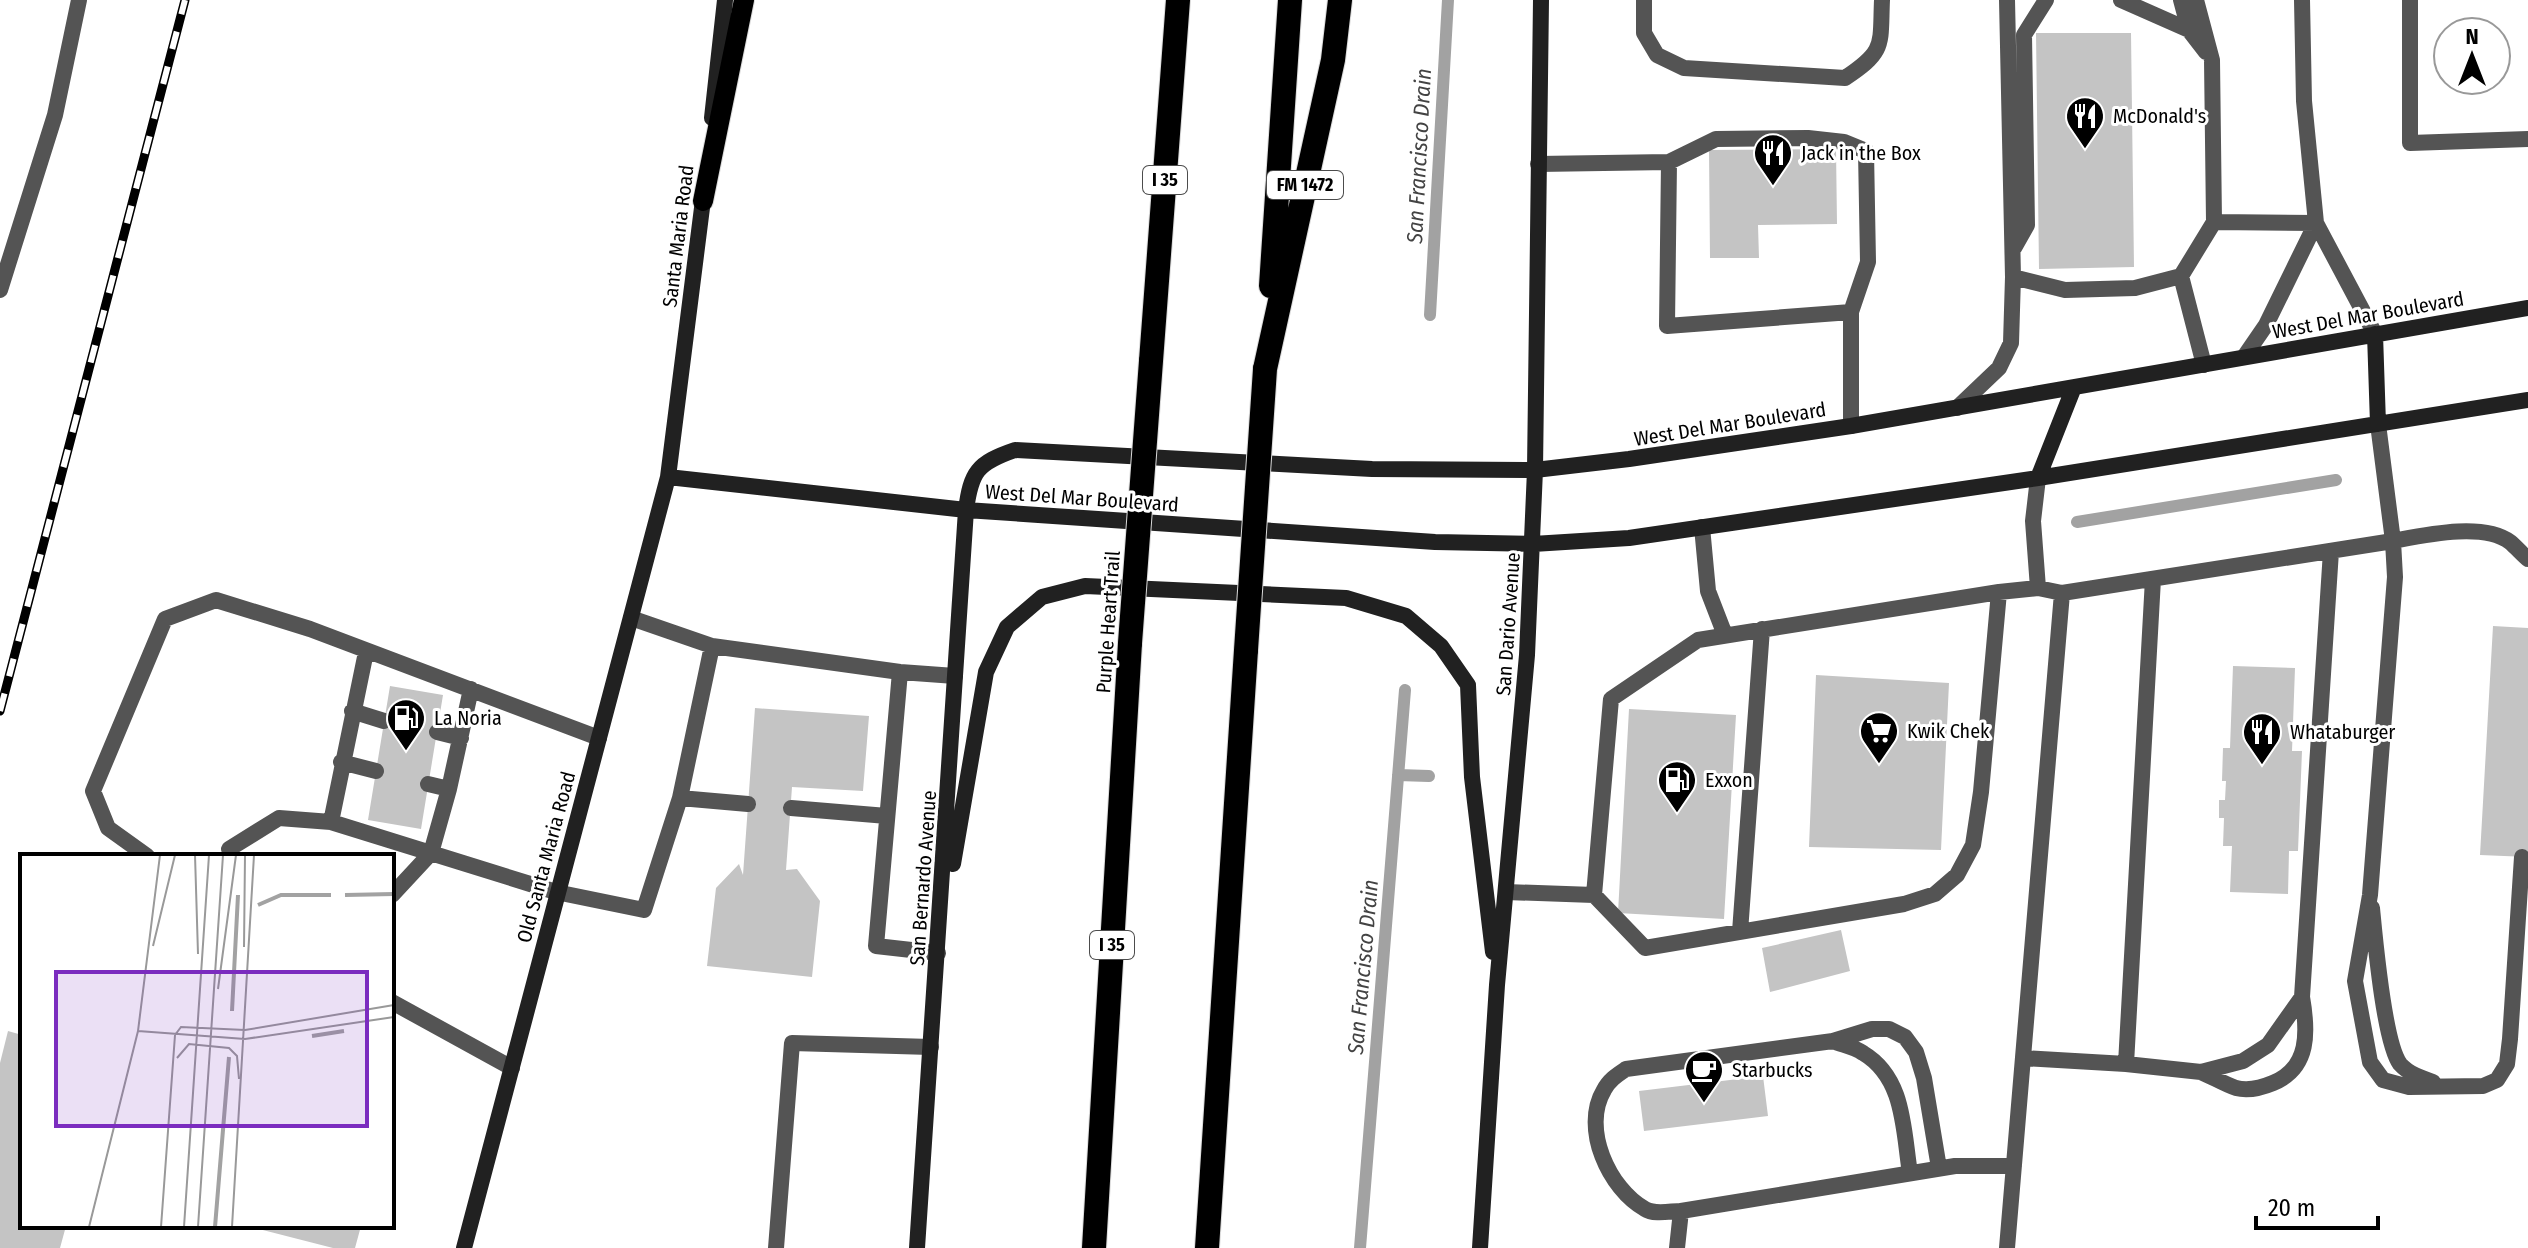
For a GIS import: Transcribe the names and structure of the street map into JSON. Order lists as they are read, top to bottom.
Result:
{
  "streets": {
    "highway": ["I 35", "FM 1472", "Purple Heart Trail"],
    "main road": [
      "Santa Maria Road",
      "West Del Mar Boulevard",
      "San Dario Avenue",
      "Old Santa Maria Road",
      "San Bernardo Avenue"
    ]
  },
  "crossings": [
    ["Santa Maria Road", "West Del Mar Boulevard"],
    ["Santa Maria Road", "Old Santa Maria Road"],
    ["West Del Mar Boulevard", "San Dario Avenue"],
    ["West Del Mar Boulevard", "Old Santa Maria Road"],
    ["West Del Mar Boulevard", "San Bernardo Avenue"]
  ],
  "water": ["San Francisco Drain"],
  "places": {
    "restaurant": ["McDonald's", "Jack in the Box", "Whataburger"],
    "fuel station": ["La Noria", "Exxon"],
    "supermarket": ["Kwik Chek"],
    "cafe": ["Starbucks"]
  },
  "scale_bar": "20 m",
  "north": "top"
}
